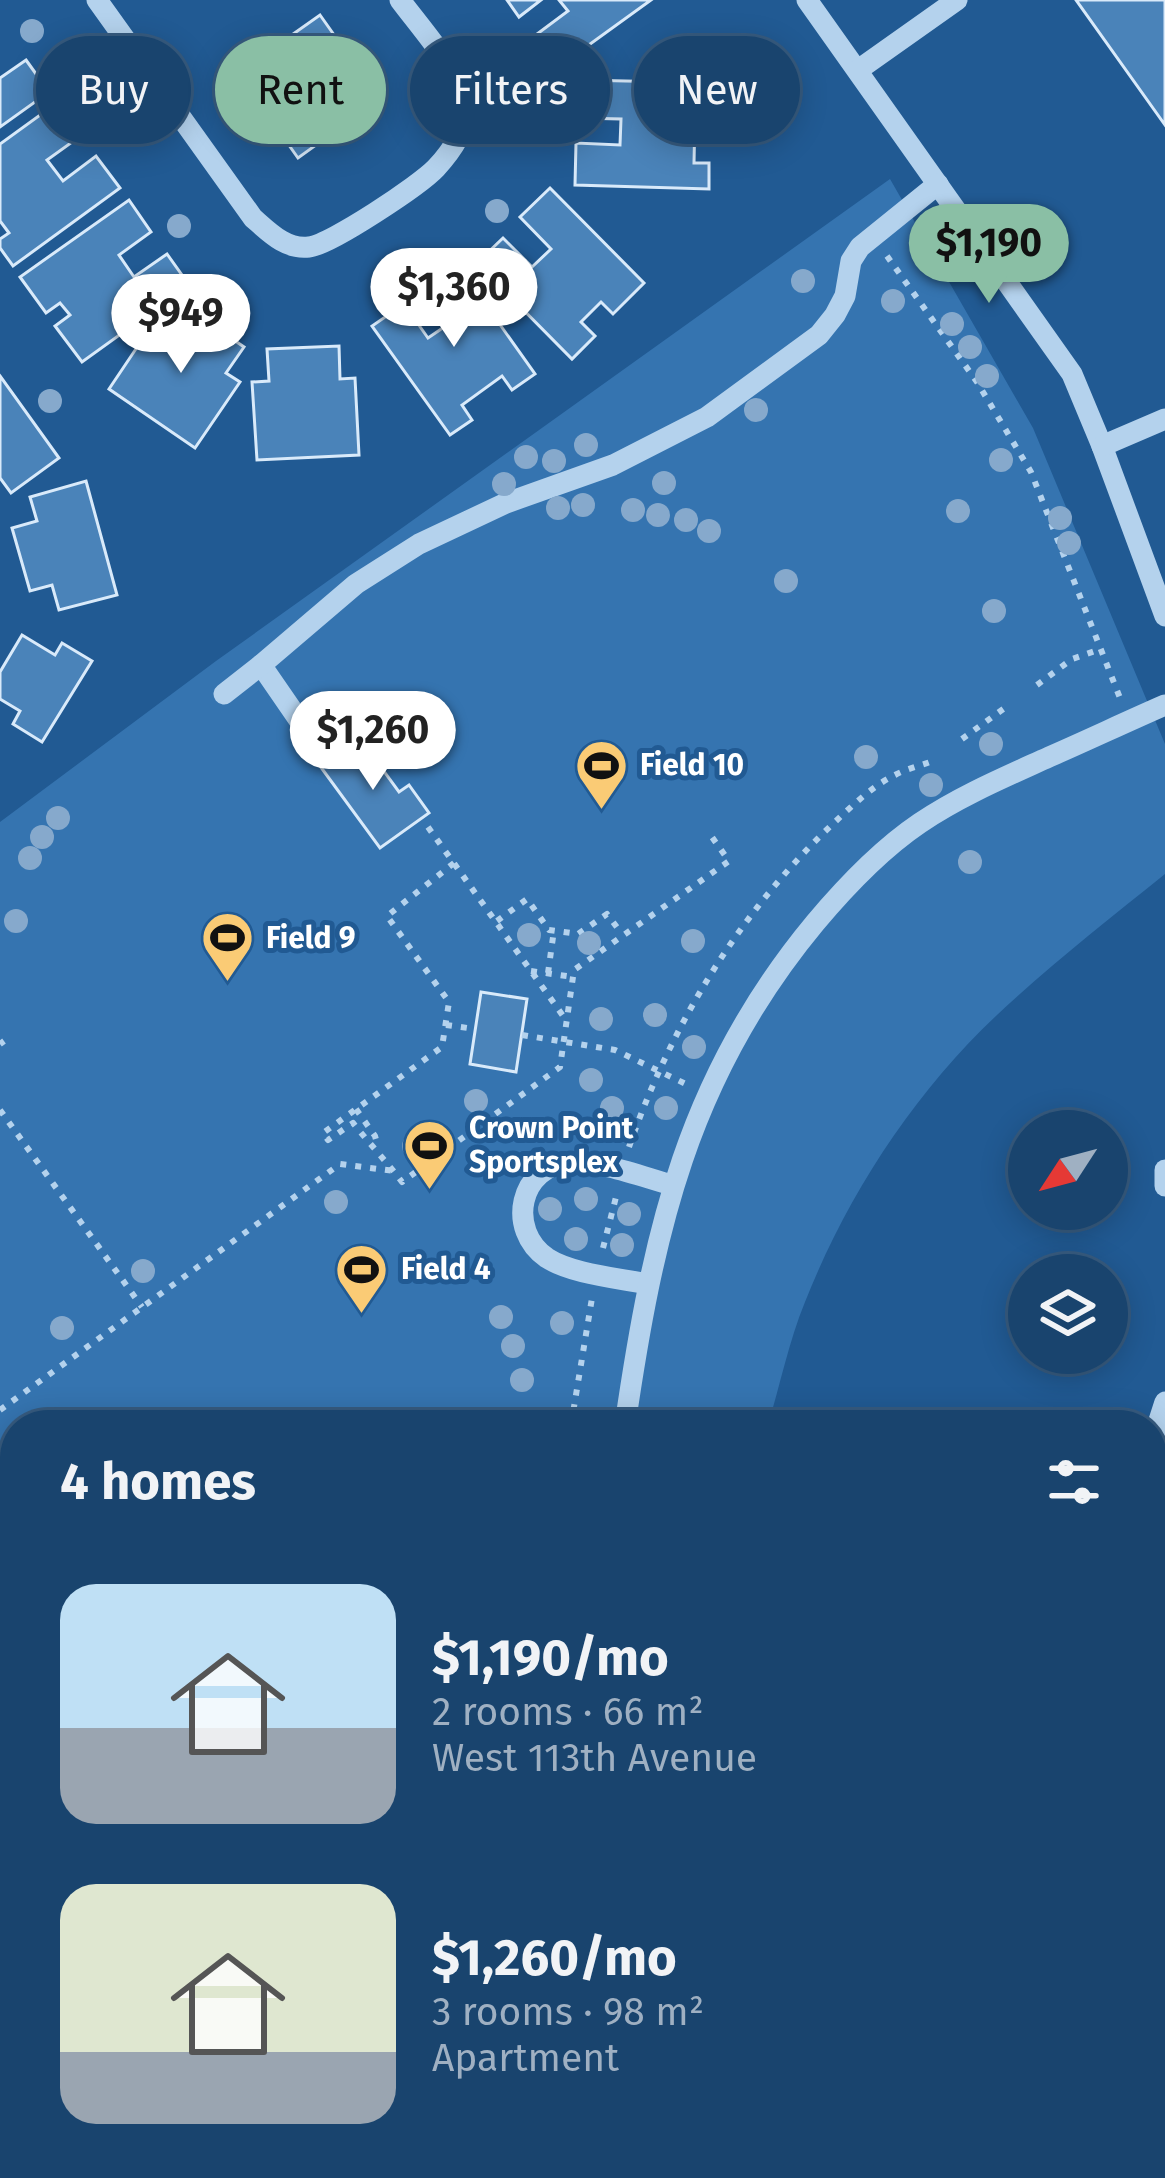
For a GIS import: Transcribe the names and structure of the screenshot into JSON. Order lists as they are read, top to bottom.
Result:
{
  "places": {
    "sports": [
      "Field 10",
      "Field 9",
      "Crown Point Sportsplex",
      "Field 4"
    ]
  },
  "north": "bottom left",
  "page": {
    "chip": [
      "Buy",
      "Rent",
      "Filters",
      "New"
    ],
    "price": [
      "$1,190",
      "$1,360",
      "$949",
      "$1,260"
    ],
    "heading": "4 homes",
    "list": [
      {
        "name": "$1,190/mo",
        "note": "2 rooms · 66 m² · West 113th Avenue"
      },
      {
        "name": "$1,260/mo",
        "note": "3 rooms · 98 m² · Apartment"
      }
    ]
  }
}
